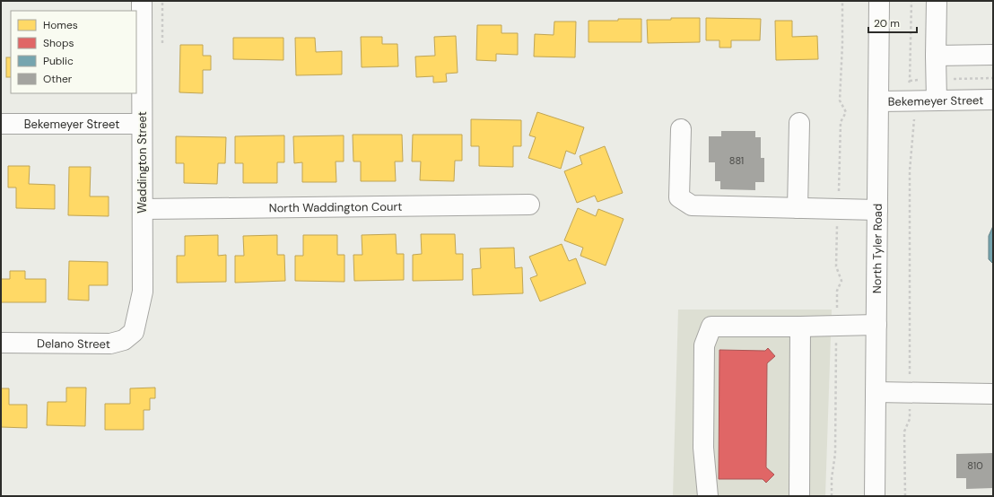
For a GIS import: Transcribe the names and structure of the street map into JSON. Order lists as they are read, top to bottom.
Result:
{
  "streets": {
    "street": [
      "Bekemeyer Street",
      "Waddington Street",
      "North Waddington Court",
      "North Tyler Road",
      "Delano Street"
    ]
  },
  "crossings": [
    ["Bekemeyer Street", "Waddington Street"],
    ["Bekemeyer Street", "North Tyler Road"],
    ["Waddington Street", "North Waddington Court"],
    ["Waddington Street", "Delano Street"]
  ],
  "house_numbers": ["881", "810"],
  "legend": [
    "Homes",
    "Shops",
    "Public",
    "Other"
  ],
  "scale_bar": "20 m"
}
